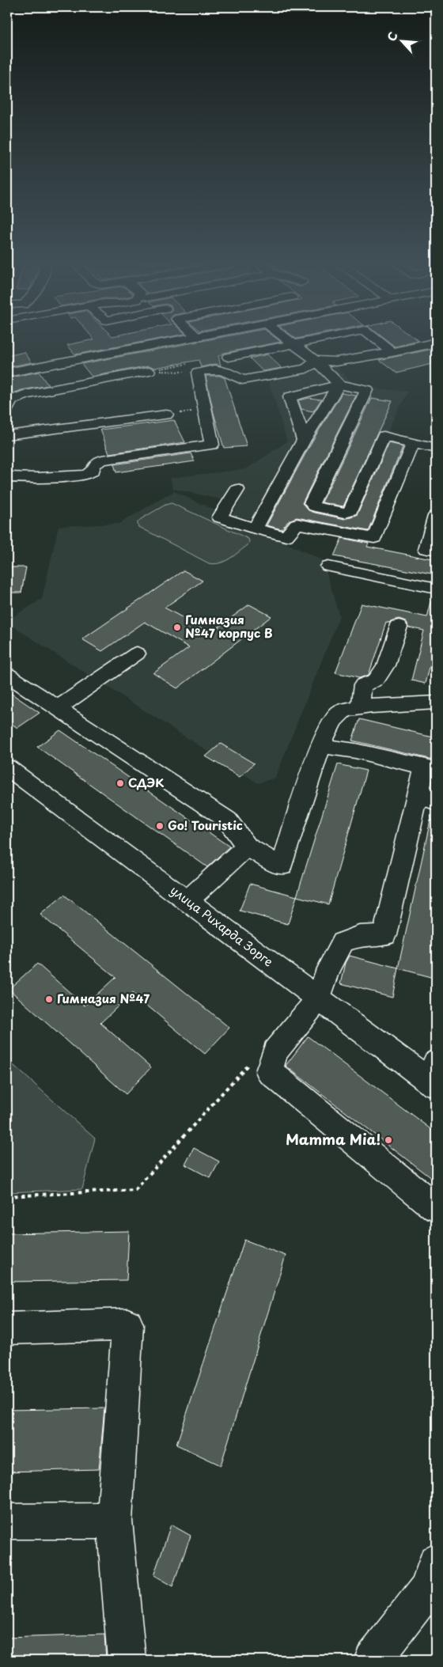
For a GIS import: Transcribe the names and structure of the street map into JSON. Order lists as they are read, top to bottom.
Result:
{
  "streets": {
    "main road": ["улица Рихарда Зорге"]
  },
  "places": [
    "Гимназия №47 корпус В",
    "СДЭК",
    "Go! Touristic",
    "Гимназия №47",
    "Mamma Mia!"
  ],
  "north": "top left"
}
